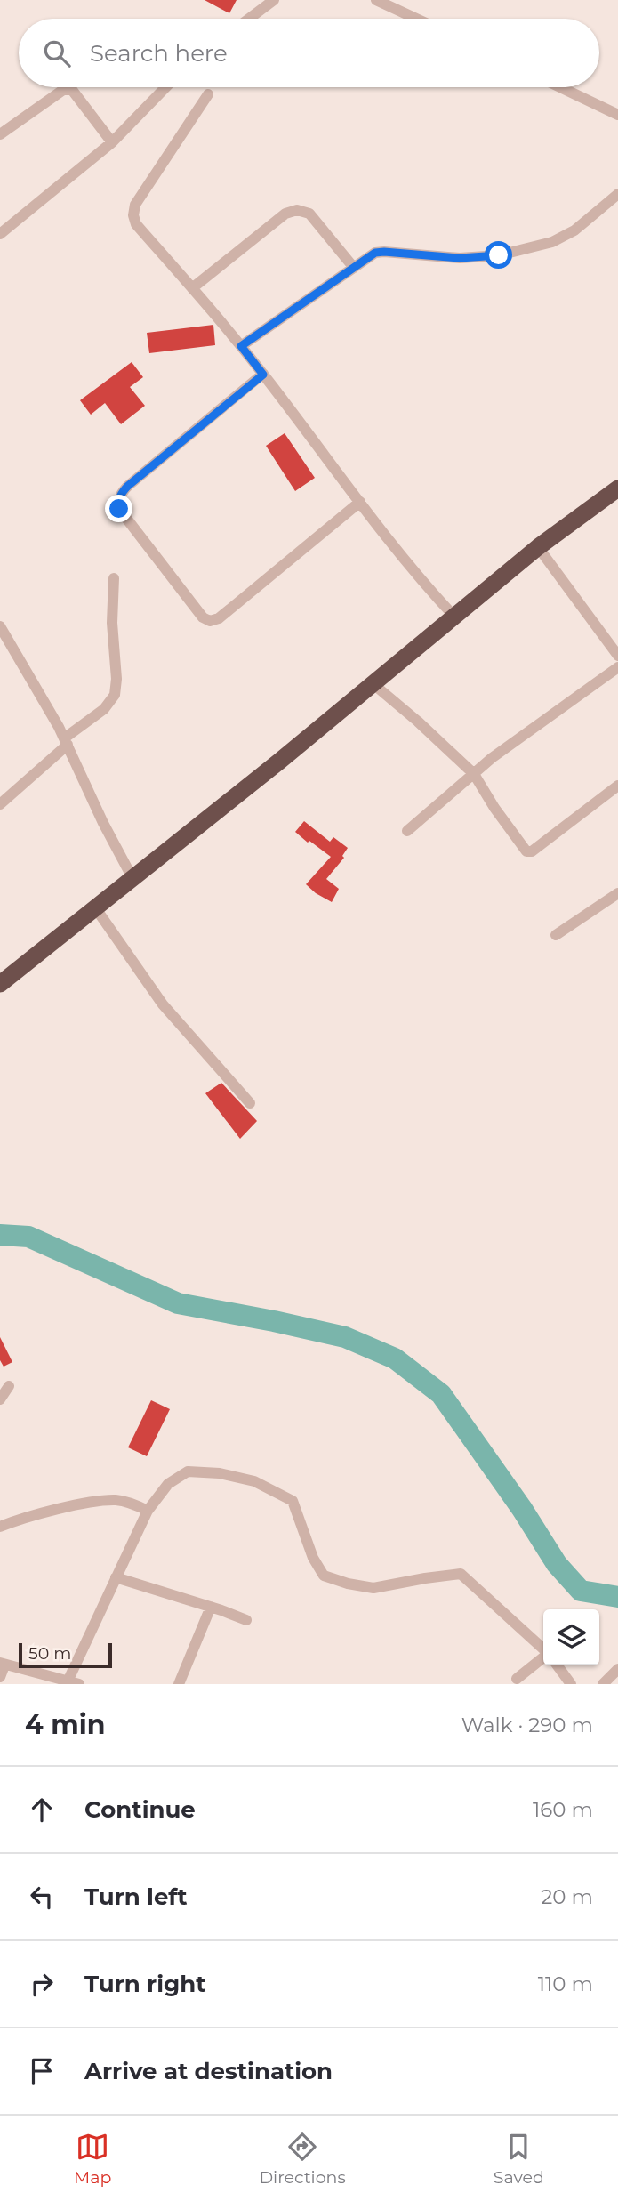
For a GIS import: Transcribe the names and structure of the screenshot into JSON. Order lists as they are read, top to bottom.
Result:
{
  "scale_bar": "50 m",
  "page": {
    "search": "Search here",
    "scale": "50 m",
    "heading": ["4 min", "Walk · 290 m"],
    "list": [
      ["Continue", "160 m"],
      ["Turn left", "20 m"],
      ["Turn right", "110 m"],
      "Arrive at destination"
    ],
    "nav": ["Map", "Directions", "Saved"]
  }
}
